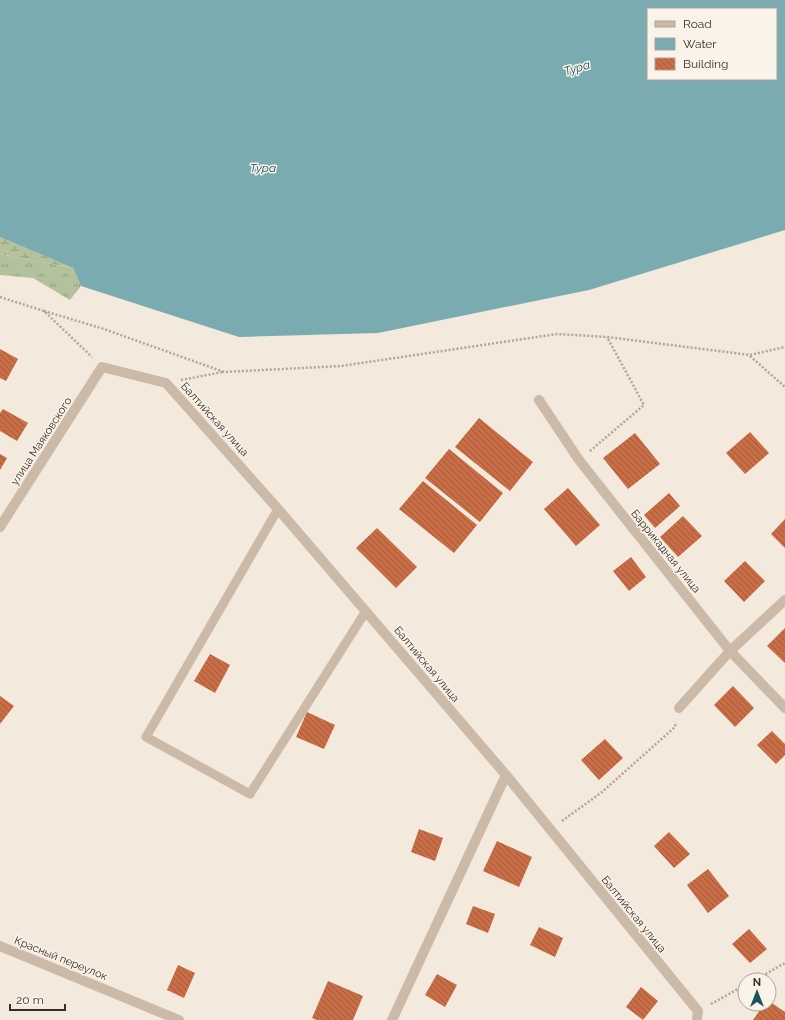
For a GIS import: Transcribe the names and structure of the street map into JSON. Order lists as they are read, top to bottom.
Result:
{
  "streets": {
    "street": [
      "Балтийская улица",
      "улица Маяковского",
      "Баррикадная улица",
      "Красный переулок"
    ]
  },
  "crossings": [
    ["Балтийская улица", "улица Маяковского"]
  ],
  "water": ["Тура"],
  "legend": ["Road", "Water", "Building"],
  "scale_bar": "20 m",
  "north": "top"
}
